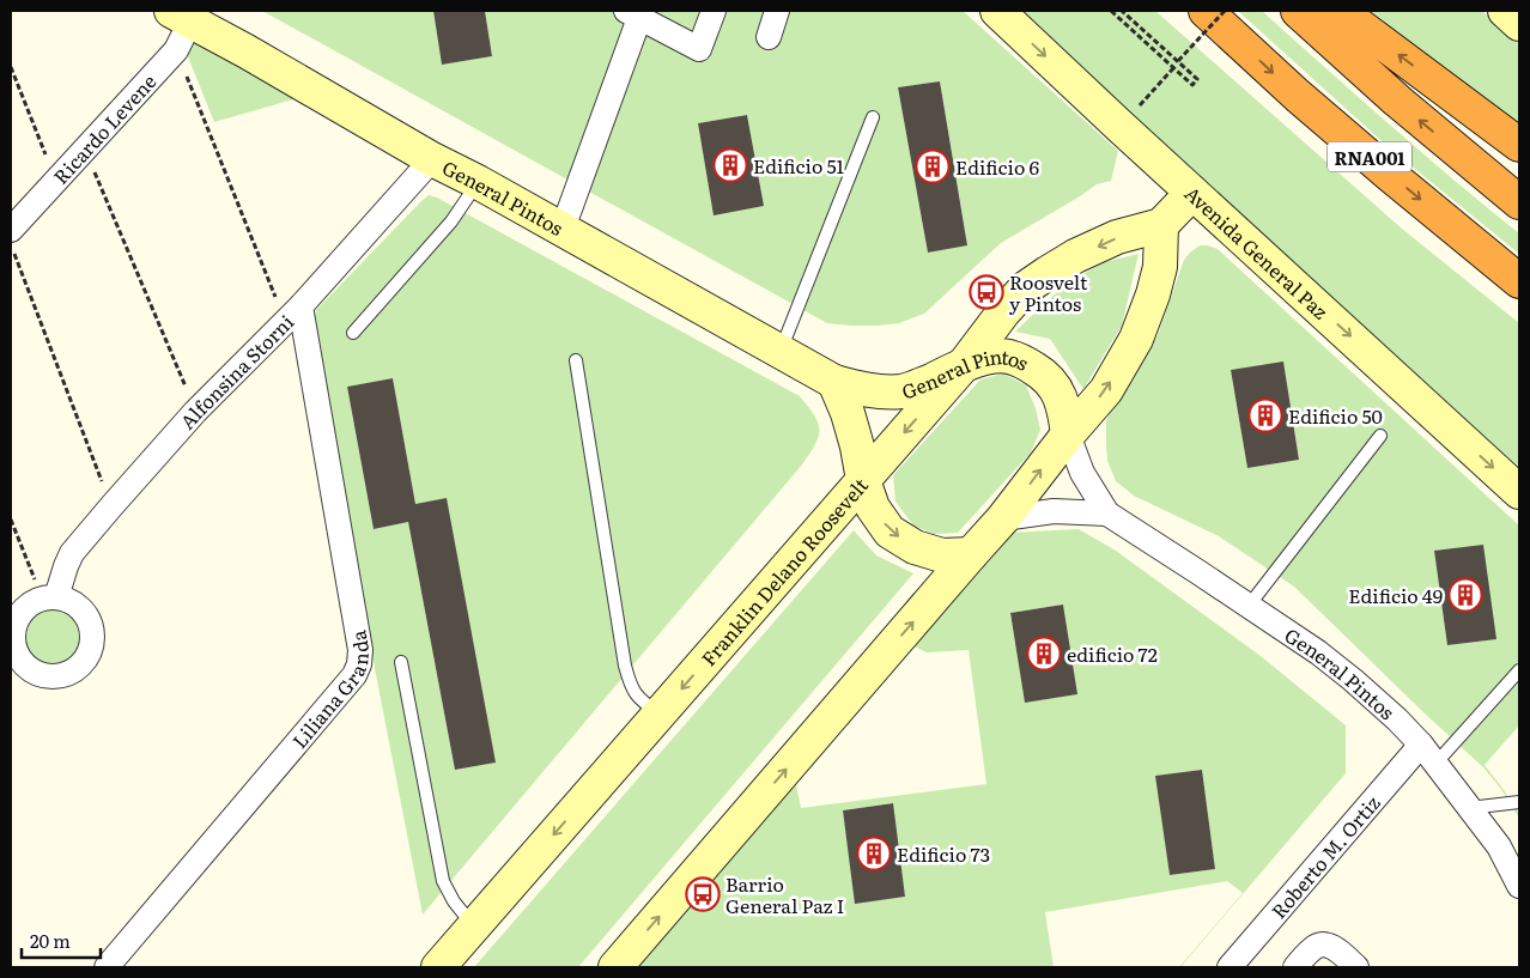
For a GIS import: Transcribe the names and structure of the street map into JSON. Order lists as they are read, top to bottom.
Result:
{
  "streets": {
    "highway": ["RNA001"],
    "street": [
      "Ricardo Levene",
      "General Pintos",
      "Avenida General Paz",
      "Alfonsina Storni",
      "Franklin Delano Roosevelt",
      "Liliana Granda",
      "Roberto M. Ortiz"
    ]
  },
  "crossings": [
    ["Ricardo Levene", "General Pintos"],
    ["General Pintos", "Alfonsina Storni"],
    ["General Pintos", "Franklin Delano Roosevelt"],
    ["General Pintos", "Roberto M. Ortiz"],
    ["Alfonsina Storni", "Liliana Granda"]
  ],
  "one_way": ["Avenida General Paz"],
  "places": {
    "building": [
      "Edificio 51",
      "Edificio 6",
      "Edificio 50",
      "Edificio 49",
      "edificio 72",
      "Edificio 73"
    ],
    "bus stop": ["Roosvelt y Pintos", "Barrio General Paz I"]
  },
  "scale_bar": "20 m"
}
